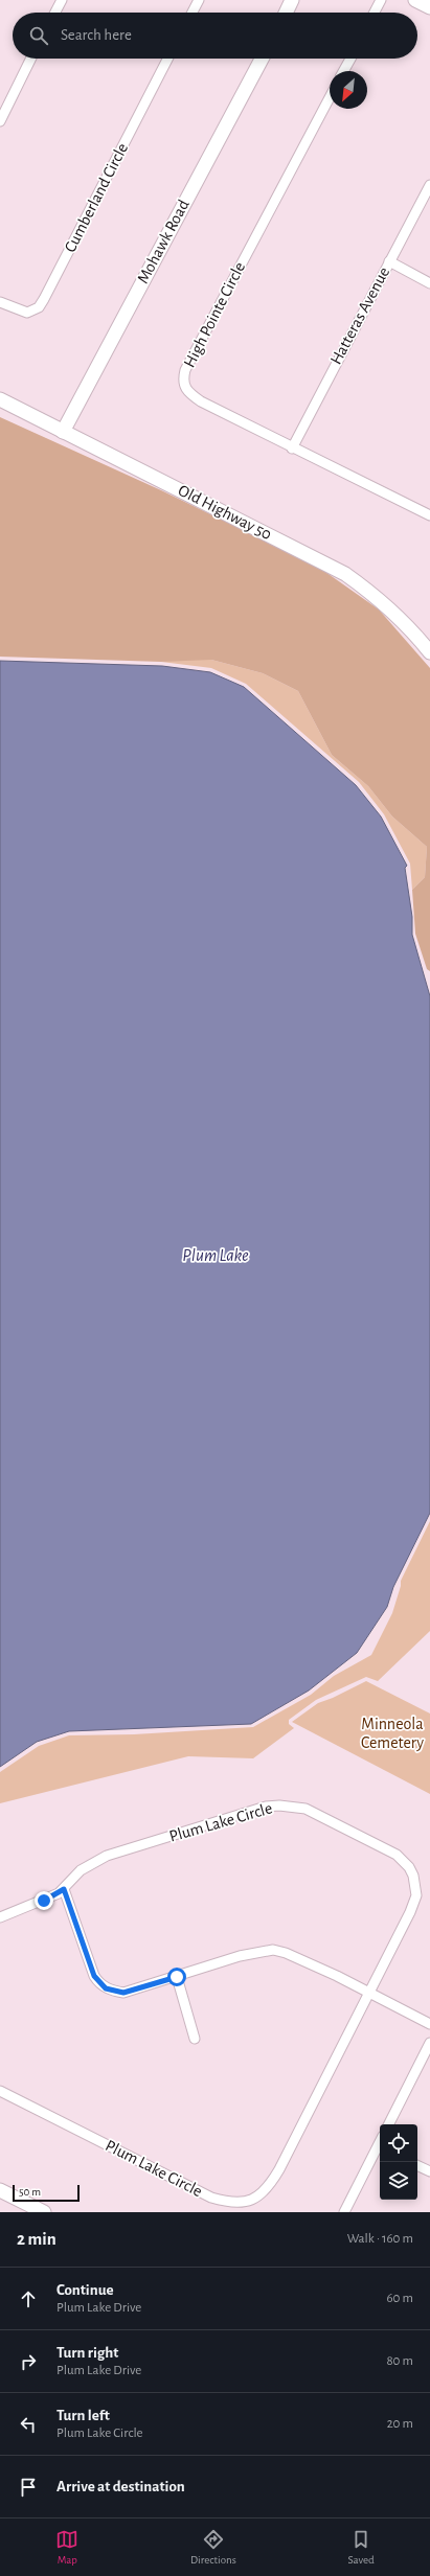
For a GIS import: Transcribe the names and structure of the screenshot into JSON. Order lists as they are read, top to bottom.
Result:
{
  "streets": {
    "street": [
      "Cumberland Circle",
      "Mohawk Road",
      "High Pointe Circle",
      "Hatteras Avenue",
      "Old Highway 50",
      "Plum Lake Circle"
    ]
  },
  "crossings": [
    ["Mohawk Road", "Old Highway 50"],
    ["High Pointe Circle", "Hatteras Avenue"]
  ],
  "water": ["Plum Lake"],
  "parks": ["Minneola Cemetery"],
  "scale_bar": "50 m",
  "north": "bottom left",
  "page": {
    "search": "Search here",
    "scale": "50 m",
    "heading": ["2 min", "Walk · 160 m"],
    "list": [
      ["Continue", "Plum Lake Drive", "60 m"],
      ["Turn right", "Plum Lake Drive", "80 m"],
      ["Turn left", "Plum Lake Circle", "20 m"],
      "Arrive at destination"
    ],
    "nav": ["Map", "Directions", "Saved"]
  }
}
